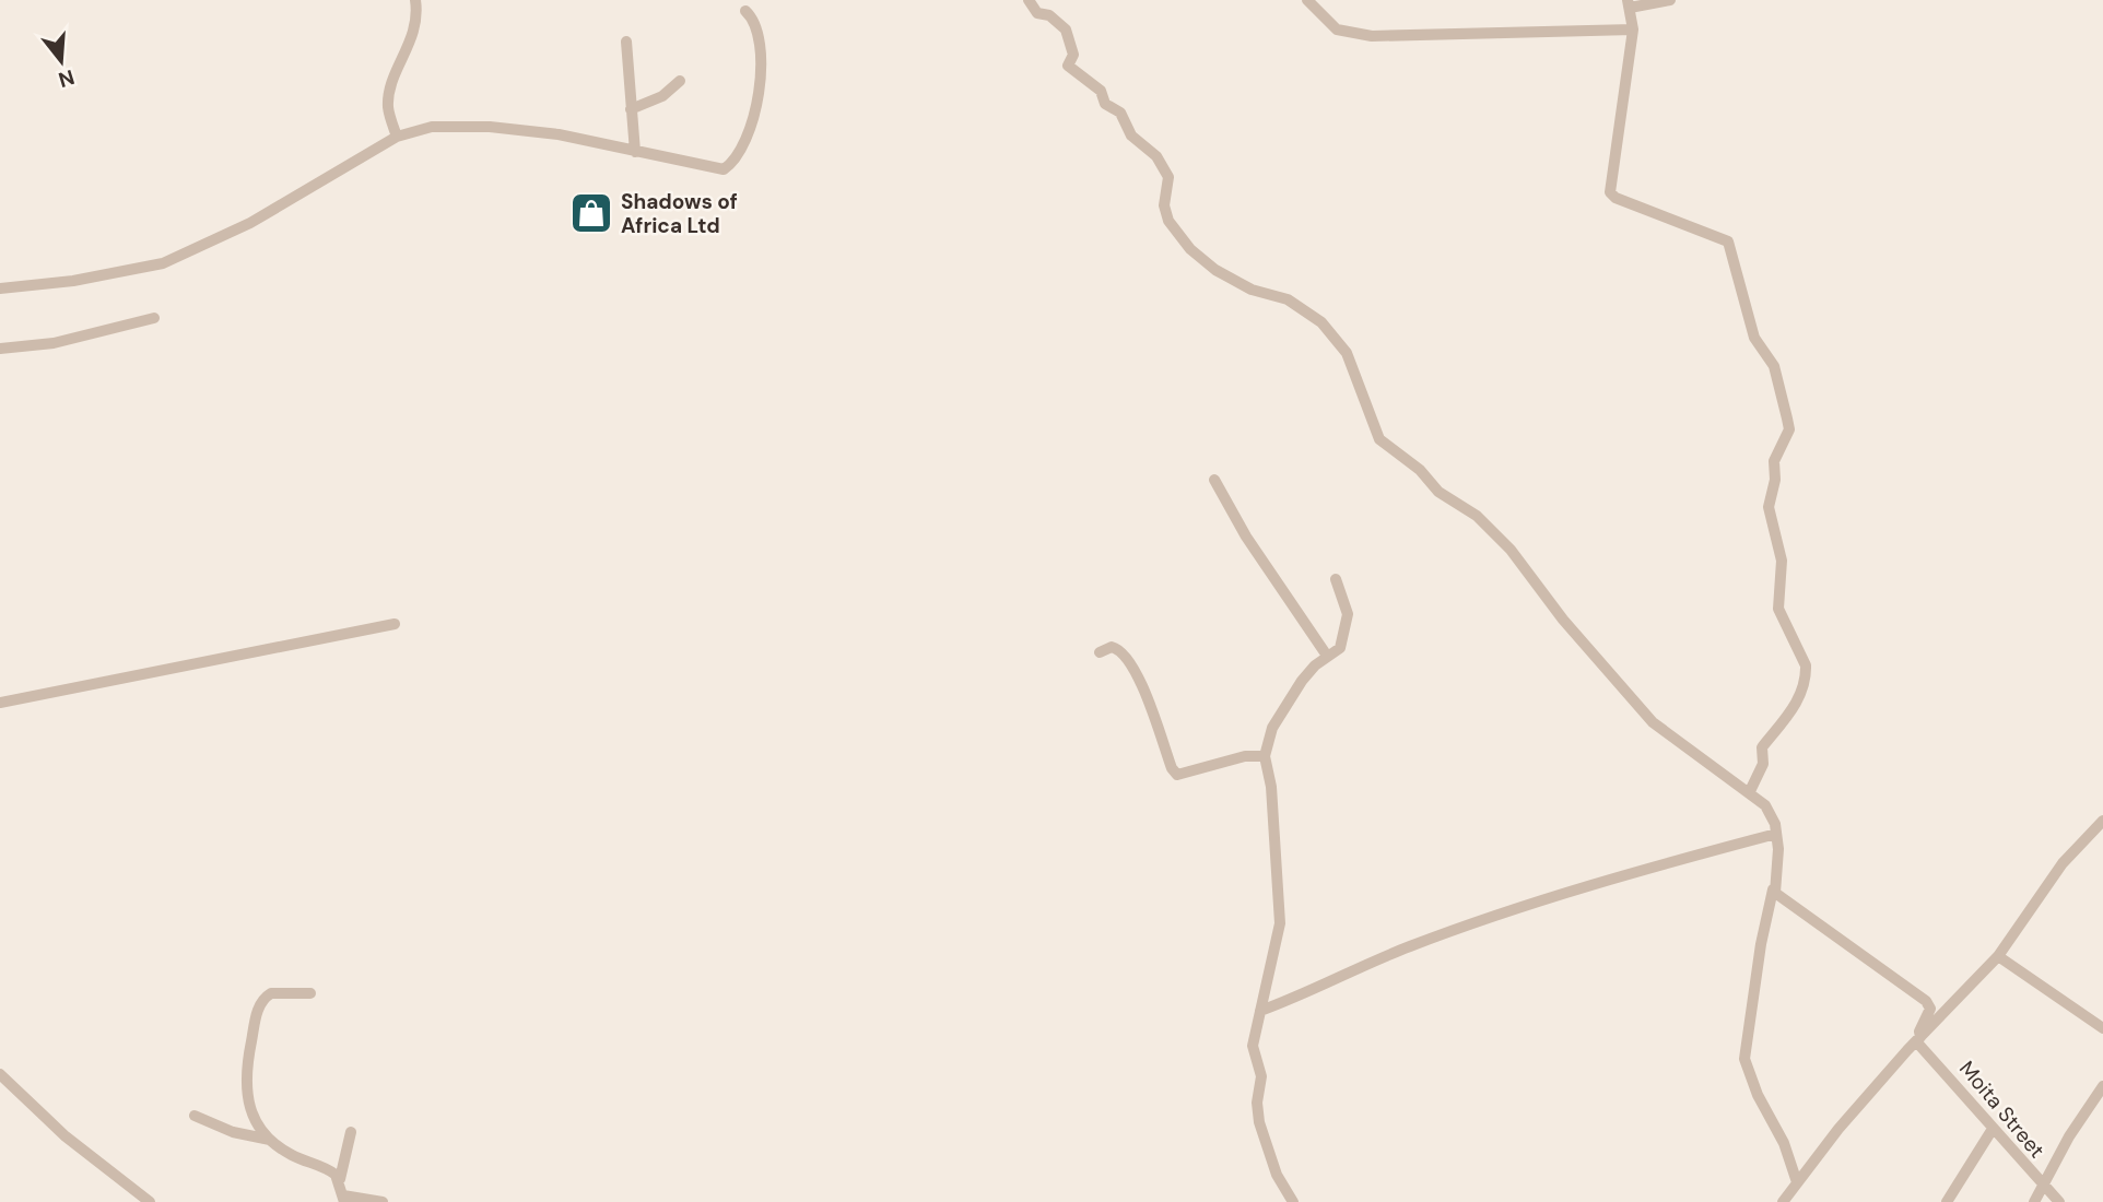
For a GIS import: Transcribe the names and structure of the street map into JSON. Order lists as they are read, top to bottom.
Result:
{
  "streets": {
    "street": ["Moita Street"]
  },
  "places": {
    "shop": ["Shadows of Africa Ltd"]
  },
  "north": "bottom"
}
